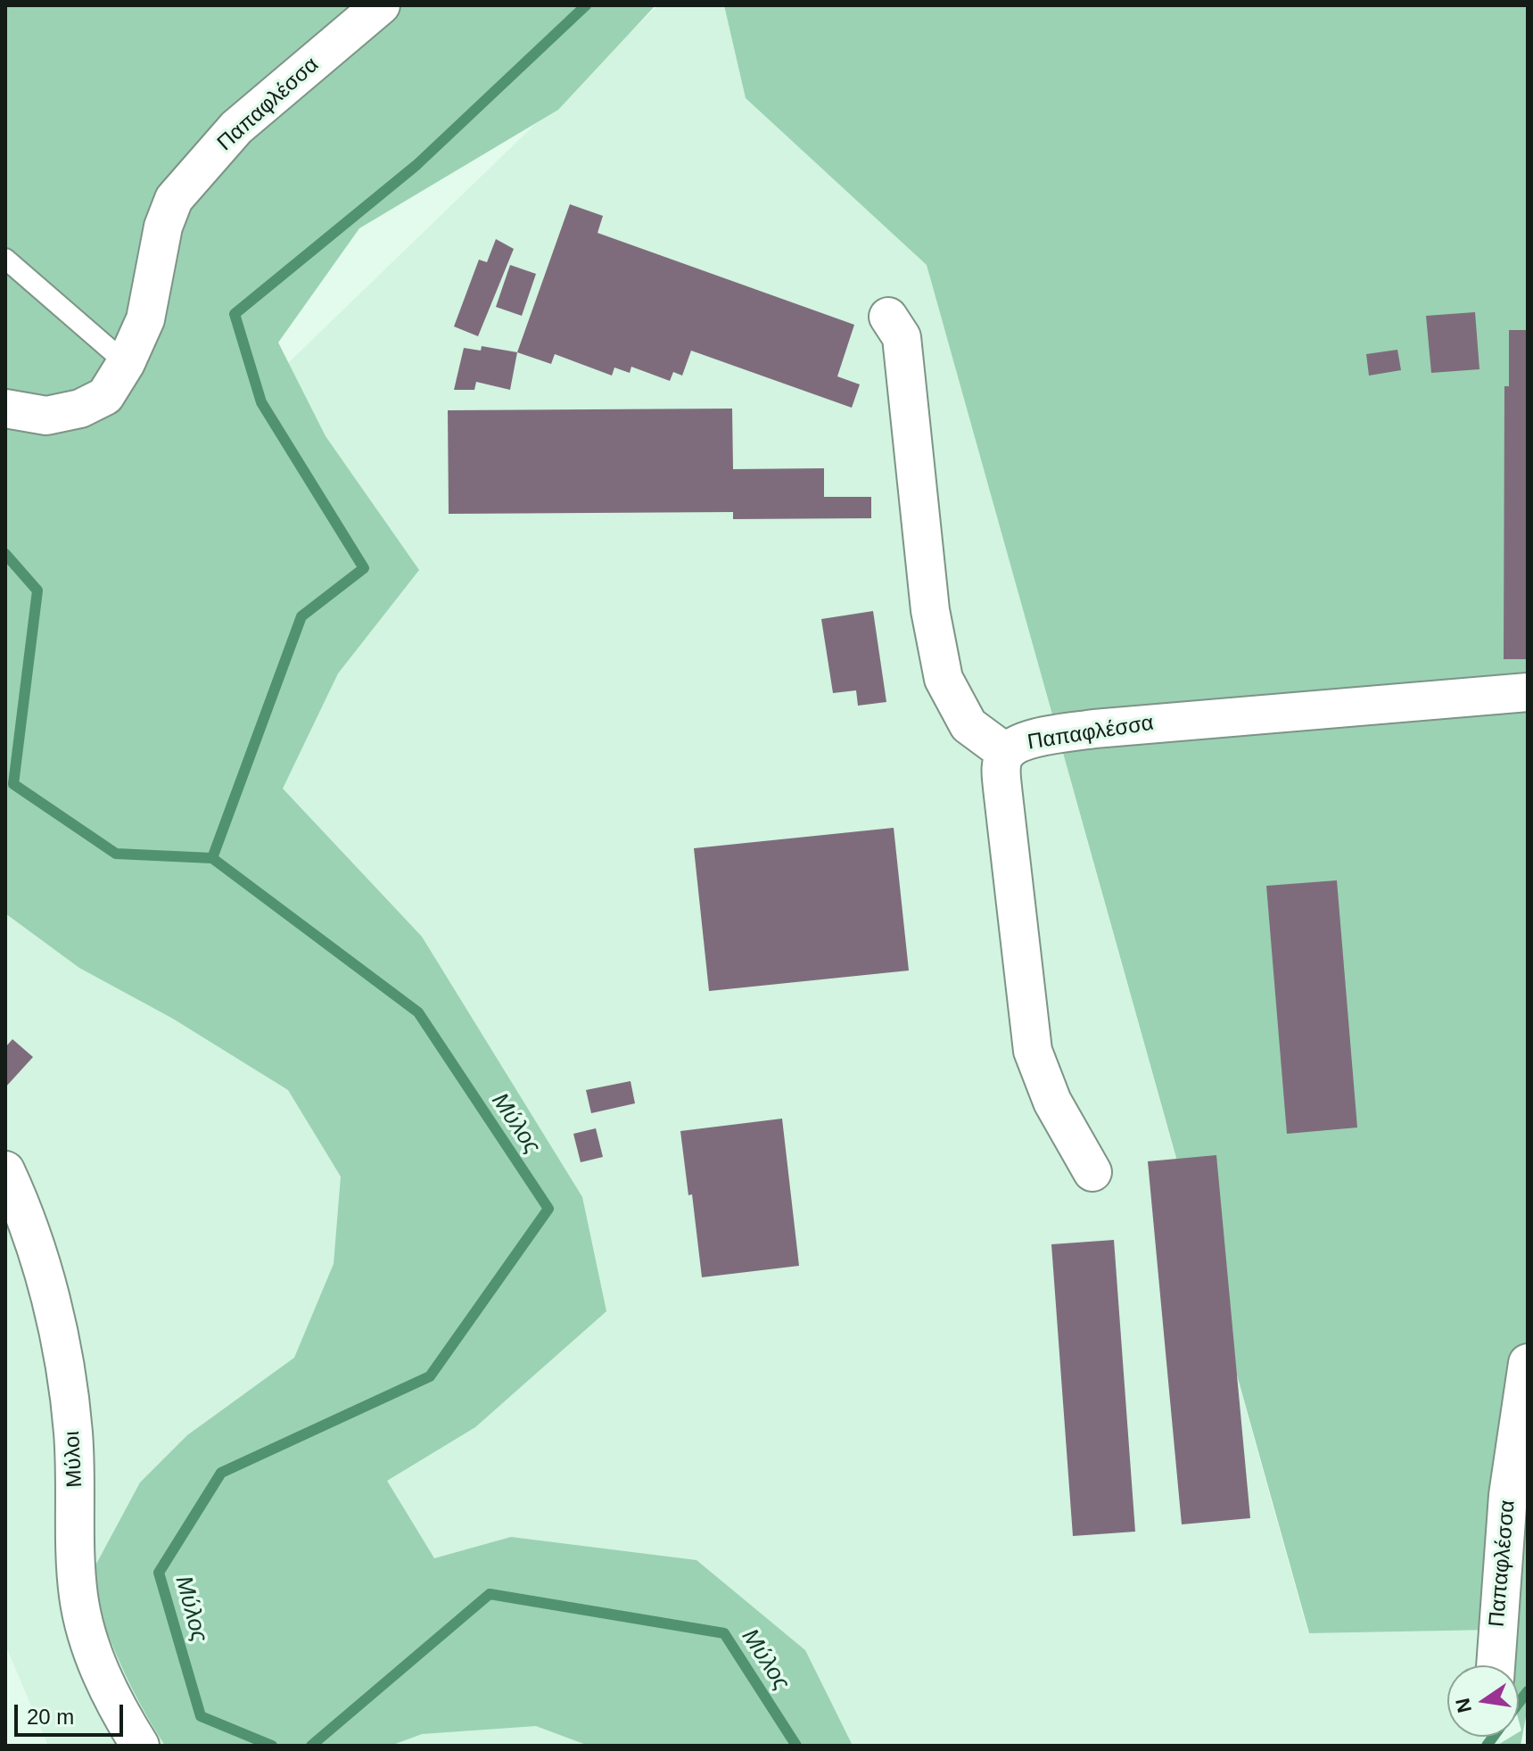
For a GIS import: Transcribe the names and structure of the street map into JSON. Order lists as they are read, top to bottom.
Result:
{
  "streets": {
    "street": ["Παπαφλέσσα", "Μύλοι"]
  },
  "water": ["Μύλος"],
  "scale_bar": "20 m",
  "north": "left"
}
